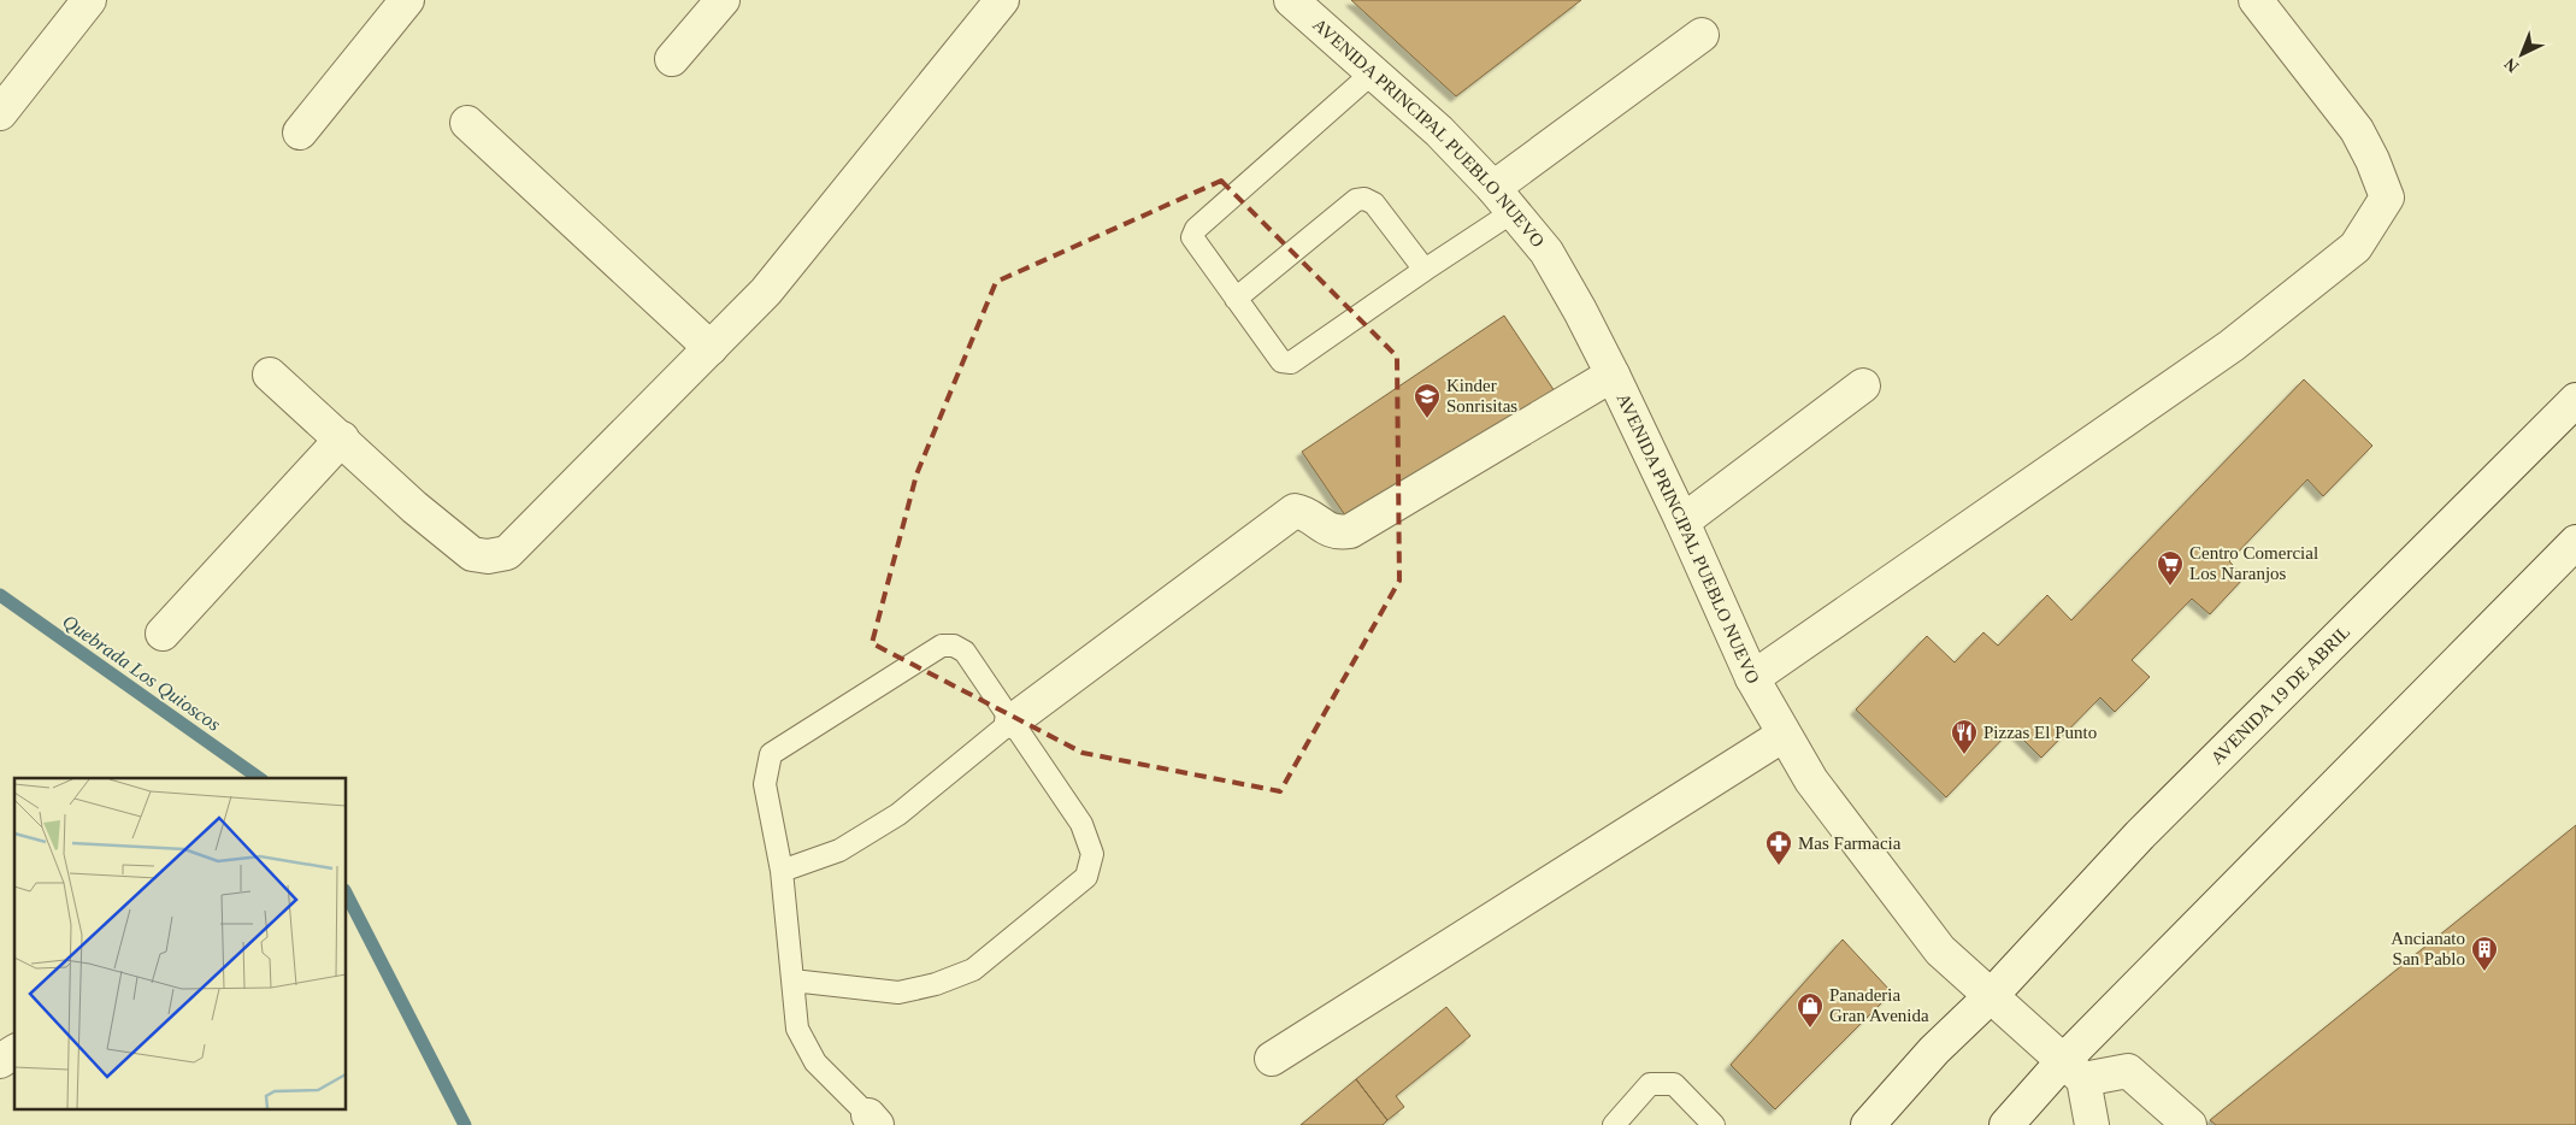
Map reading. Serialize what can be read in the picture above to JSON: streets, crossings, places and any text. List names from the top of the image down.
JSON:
{
  "streets": {
    "street": ["AVENIDA PRINCIPAL PUEBLO NUEVO", "AVENIDA 19 DE ABRIL"]
  },
  "crossings": [
    ["AVENIDA PRINCIPAL PUEBLO NUEVO", "AVENIDA 19 DE ABRIL"]
  ],
  "water": ["Quebrada Los Quioscos"],
  "places": {
    "school or university": ["Kinder Sonrisitas"],
    "supermarket": ["Centro Comercial Los Naranjos"],
    "restaurant": ["Pizzas El Punto"],
    "pharmacy": ["Mas Farmacia"],
    "building": ["Ancianato San Pablo"],
    "shop": ["Panaderia Gran Avenida"]
  },
  "north": "bottom left"
}
